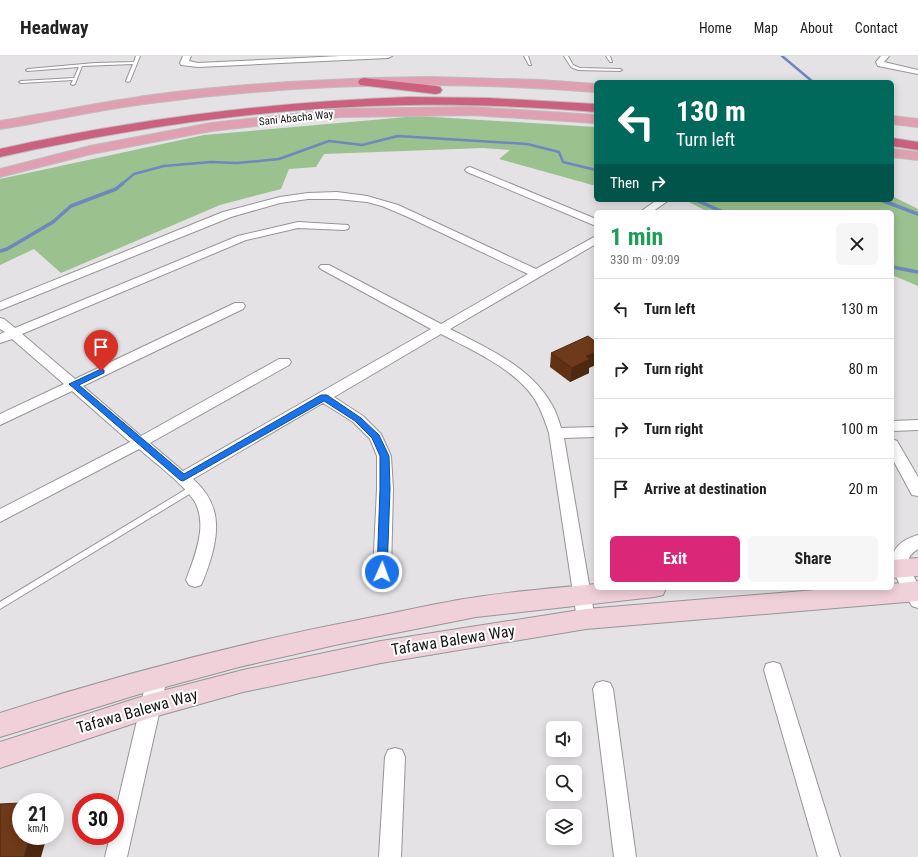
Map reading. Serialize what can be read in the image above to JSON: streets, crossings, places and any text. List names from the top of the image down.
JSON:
{
  "streets": {
    "highway": ["Sani Abacha Way"],
    "main road": ["Tafawa Balewa Way"]
  },
  "page": {
    "header": "Headway",
    "nav": [
      "Home",
      "Map",
      "About",
      "Contact"
    ],
    "turn": ["130 m", "Turn left"],
    "then": "Then",
    "heading": ["1 min", "330 m · 09:09"],
    "list": [
      {
        "name": "Turn left",
        "value": "130 m"
      },
      {
        "name": "Turn right",
        "value": "80 m"
      },
      {
        "name": "Turn right",
        "value": "100 m"
      },
      {
        "name": "Arrive at destination",
        "value": "20 m"
      }
    ],
    "buttons": ["Exit", "Share"],
    "speed": "21 km/h",
    "limit": "30"
  }
}
